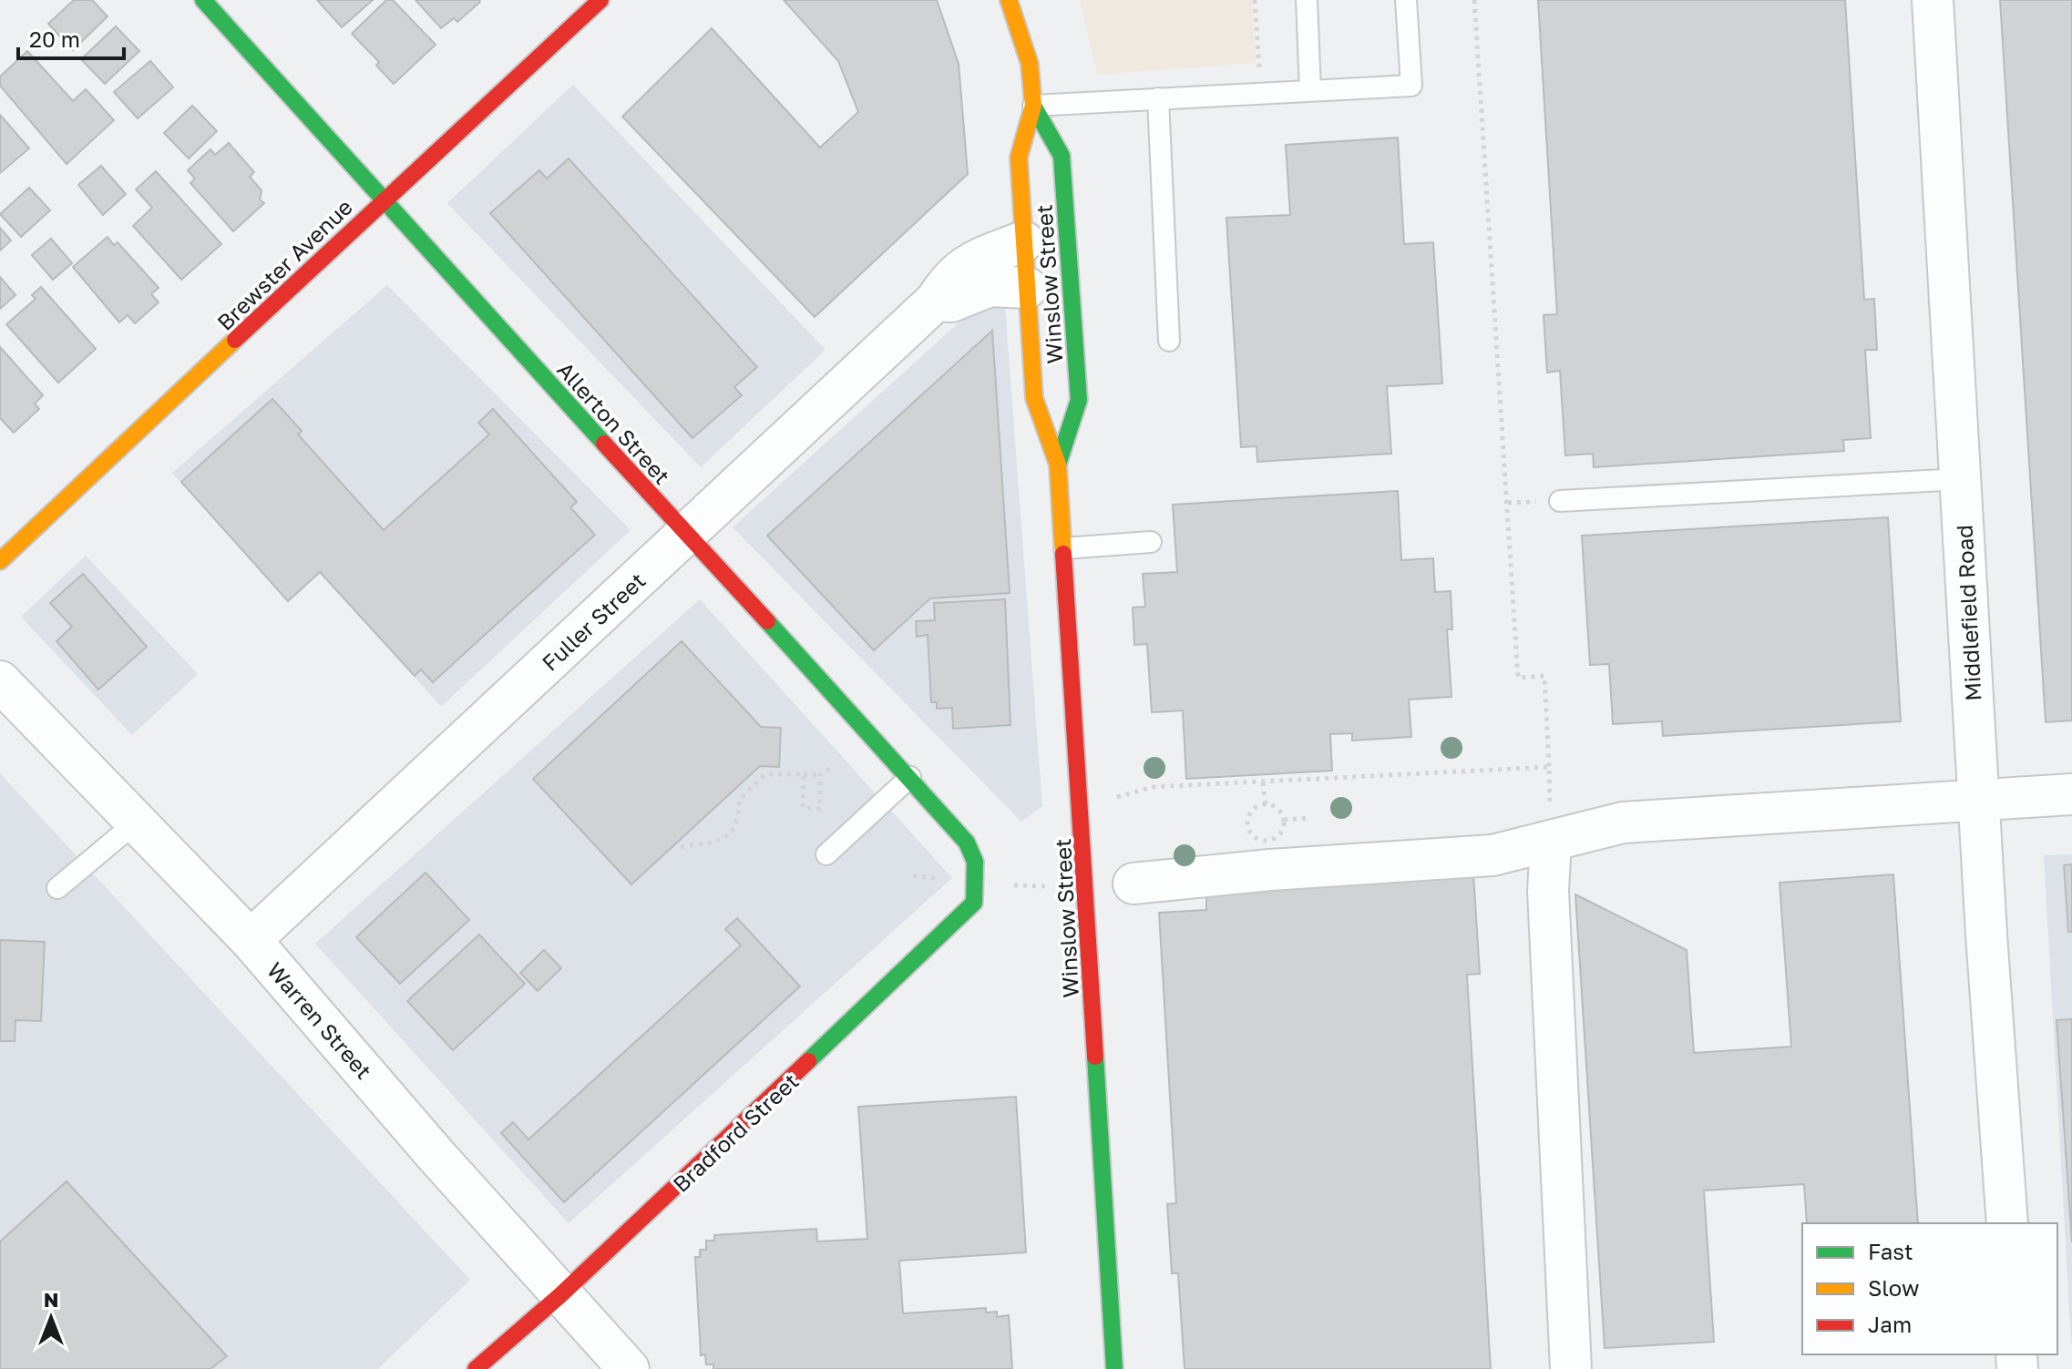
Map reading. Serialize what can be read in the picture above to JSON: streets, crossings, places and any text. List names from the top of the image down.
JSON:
{
  "streets": {
    "street": [
      "Brewster Avenue",
      "Winslow Street",
      "Allerton Street",
      "Middlefield Road",
      "Fuller Street",
      "Warren Street",
      "Bradford Street"
    ]
  },
  "crossings": [
    ["Brewster Avenue", "Allerton Street"],
    ["Winslow Street", "Fuller Street"],
    ["Allerton Street", "Fuller Street"],
    ["Allerton Street", "Bradford Street"],
    ["Fuller Street", "Warren Street"],
    ["Warren Street", "Bradford Street"]
  ],
  "legend": ["Fast", "Slow", "Jam"],
  "scale_bar": "20 m",
  "north": "top"
}
